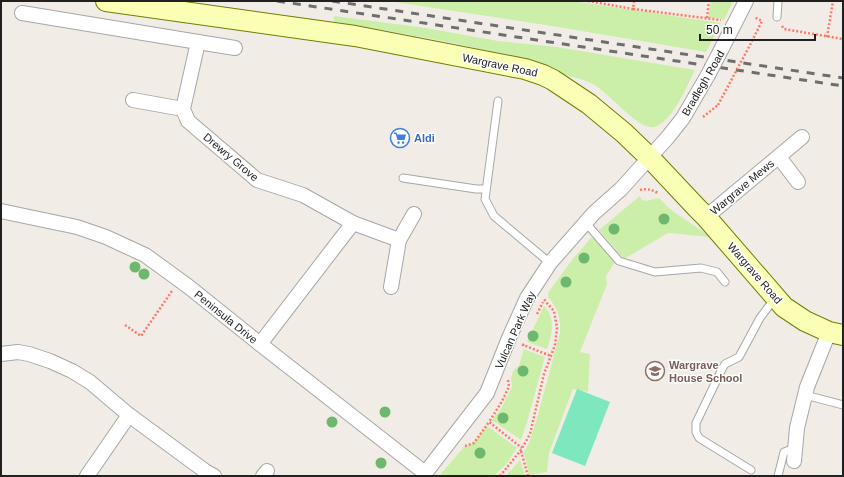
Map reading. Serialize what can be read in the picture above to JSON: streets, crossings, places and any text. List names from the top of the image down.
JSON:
{
  "streets": {
    "street": [
      "Wargrave Road",
      "Bradlegh Road",
      "Drewry Grove",
      "Wargrave Mews",
      "Peninsula Drive",
      "Vulcan Park Way"
    ]
  },
  "crossings": [
    ["Wargrave Road", "Bradlegh Road"],
    ["Wargrave Road", "Wargrave Mews"],
    ["Wargrave Road", "Vulcan Park Way"],
    ["Bradlegh Road", "Vulcan Park Way"],
    ["Peninsula Drive", "Vulcan Park Way"]
  ],
  "places": {
    "supermarket": ["Aldi"],
    "school or university": ["Wargrave House School"]
  },
  "scale_bar": "50 m"
}
